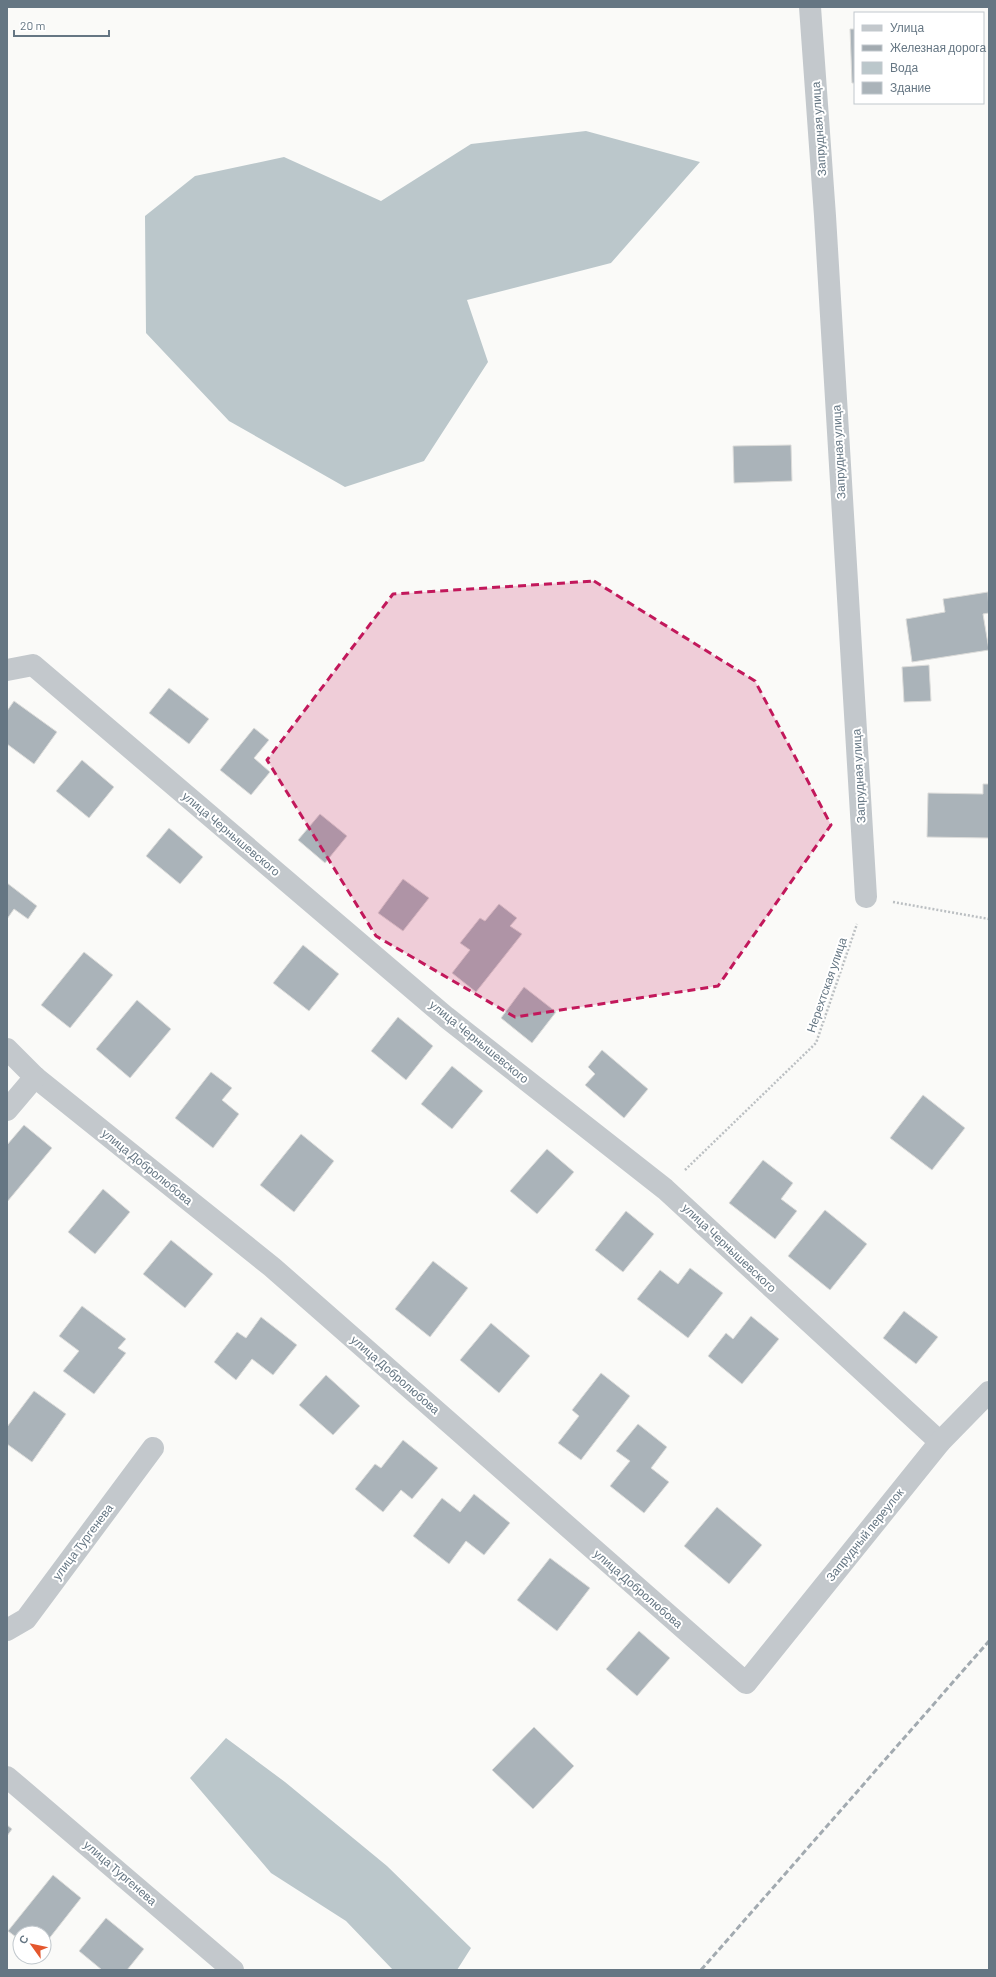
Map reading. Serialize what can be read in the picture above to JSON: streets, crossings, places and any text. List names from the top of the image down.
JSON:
{
  "streets": {
    "street": [
      "Запрудная улица",
      "улица Чернышевского",
      "улица Добролюбова",
      "Запрудный переулок",
      "улица Тургенева"
    ],
    "path": ["Нерехтская улица"]
  },
  "crossings": [
    ["Запрудная улица", "Нерехтская улица"],
    ["улица Чернышевского", "Нерехтская улица"],
    ["улица Чернышевского", "Запрудный переулок"],
    ["улица Добролюбова", "Запрудный переулок"]
  ],
  "legend": [
    "Улица",
    "Железная дорога",
    "Вода",
    "Здание"
  ],
  "scale_bar": "20 m",
  "north": "top left"
}
